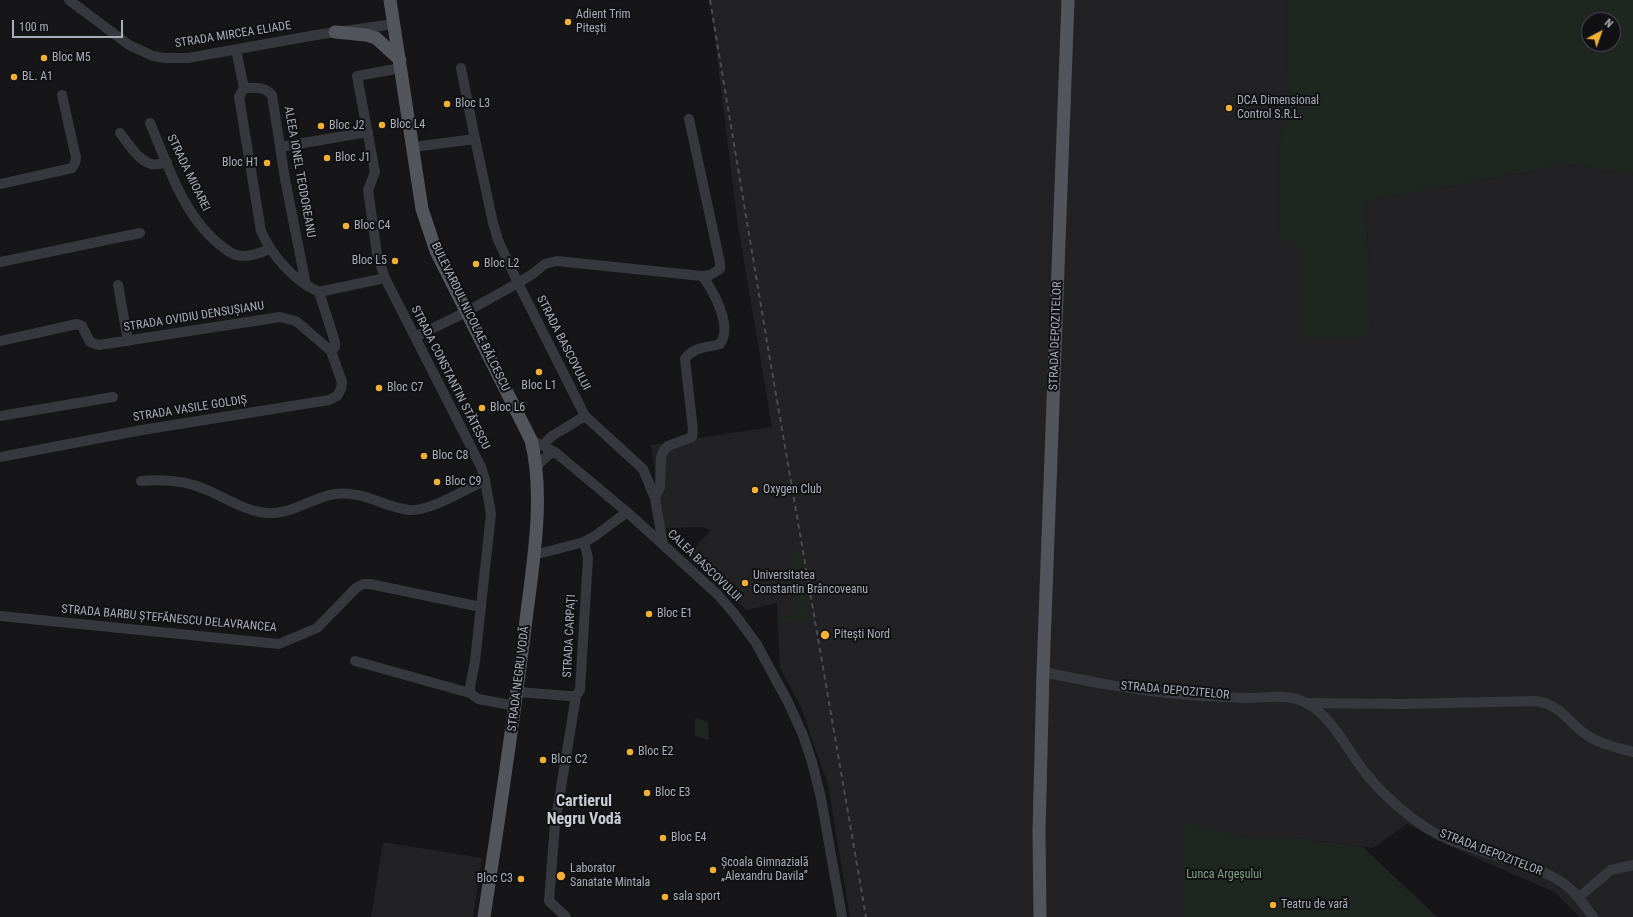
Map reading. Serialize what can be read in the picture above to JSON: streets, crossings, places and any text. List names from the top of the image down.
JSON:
{
  "streets": {
    "main road": ["BULEVARDUL NICOLAE BĂLCESCU", "STRADA DEPOZITELOR", "STRADA NEGRU VODĂ"],
    "street": [
      "STRADA MIRCEA ELIADE",
      "ALEEA IONEL TEODOREANU",
      "STRADA MIOAREI",
      "STRADA OVIDIU DENSUȘIANU",
      "STRADA BASCOVULUI",
      "STRADA CONSTANTIN STĂTESCU",
      "STRADA VASILE GOLDIȘ",
      "CALEA BASCOVULUI",
      "STRADA BARBU ȘTEFĂNESCU DELAVRANCEA",
      "STRADA CARPAȚI"
    ]
  },
  "crossings": [
    ["STRADA MIRCEA ELIADE", "BULEVARDUL NICOLAE BĂLCESCU"],
    ["STRADA OVIDIU DENSUȘIANU", "STRADA VASILE GOLDIȘ"],
    ["BULEVARDUL NICOLAE BĂLCESCU", "STRADA CONSTANTIN STĂTESCU"],
    ["BULEVARDUL NICOLAE BĂLCESCU", "CALEA BASCOVULUI"],
    ["BULEVARDUL NICOLAE BĂLCESCU", "STRADA NEGRU VODĂ"],
    ["STRADA BASCOVULUI", "CALEA BASCOVULUI"],
    ["STRADA CONSTANTIN STĂTESCU", "STRADA BARBU ȘTEFĂNESCU DELAVRANCEA"],
    ["CALEA BASCOVULUI", "STRADA NEGRU VODĂ"],
    ["STRADA CARPAȚI", "STRADA NEGRU VODĂ"]
  ],
  "districts": ["Cartierul Negru Vodă"],
  "parks": ["Lunca Argeșului"],
  "places": [
    "Adient Trim Pitești",
    "Bloc M5",
    "BL. A1",
    "Bloc L3",
    "DCA Dimensional Control S.R.L.",
    "Bloc L4",
    "Bloc J2",
    "Bloc J1",
    "Bloc H1",
    "Bloc C4",
    "Bloc L5",
    "Bloc L2",
    "Bloc L1",
    "Bloc C7",
    "Bloc L6",
    "Bloc C8",
    "Bloc C9",
    "Oxygen Club",
    "Universitatea Constantin Brâncoveanu",
    "Bloc E1",
    "Pitești Nord",
    "Bloc E2",
    "Bloc C2",
    "Bloc E3",
    "Bloc E4",
    "Școala Gimnazială „Alexandru Davila”",
    "Laborator Sanatate Mintala",
    "Bloc C3",
    "sala sport",
    "Teatru de vară"
  ],
  "scale_bar": "100 m",
  "north": "top right"
}
